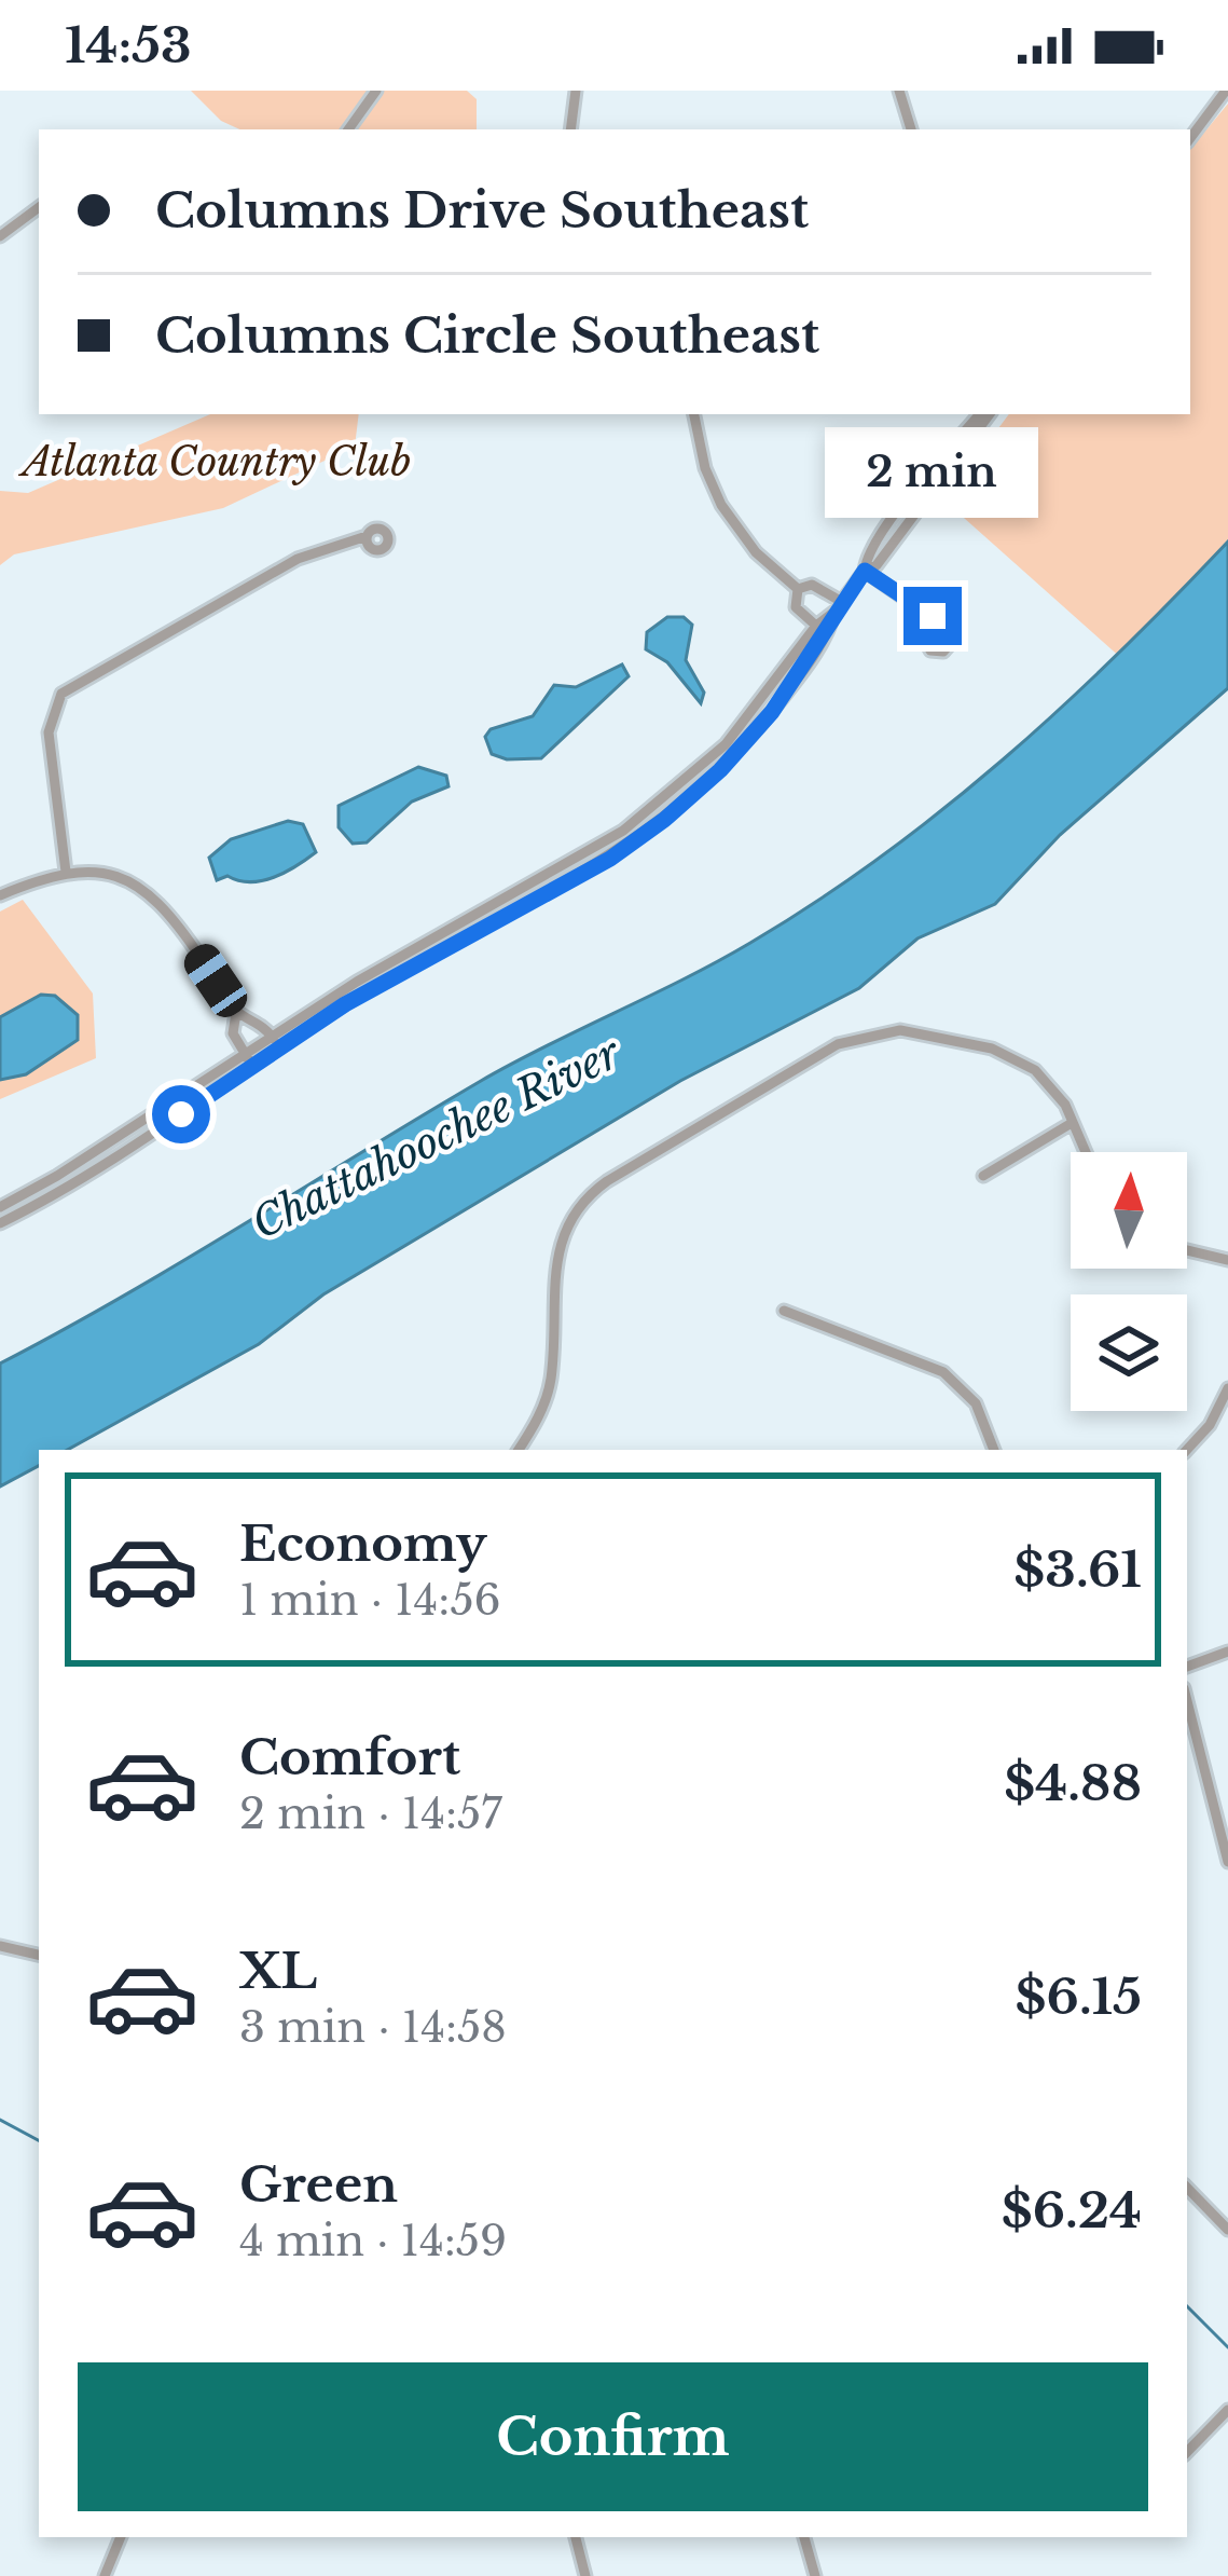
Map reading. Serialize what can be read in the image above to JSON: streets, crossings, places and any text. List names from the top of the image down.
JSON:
{
  "water": ["Chattahoochee River"],
  "parks": ["Atlanta Country Club"],
  "north": "top",
  "page": {
    "status": "14:53",
    "banner": ["Columns Drive Southeast", "Columns Circle Southeast"],
    "bubble": "2 min",
    "list": [
      {
        "name": "Economy",
        "note": "1 min · 14:56",
        "value": "$3.61"
      },
      {
        "name": "Comfort",
        "note": "2 min · 14:57",
        "value": "$4.88"
      },
      {
        "name": "XL",
        "note": "3 min · 14:58",
        "value": "$6.15"
      },
      {
        "name": "Green",
        "note": "4 min · 14:59",
        "value": "$6.24"
      }
    ],
    "buttons": "Confirm"
  }
}
